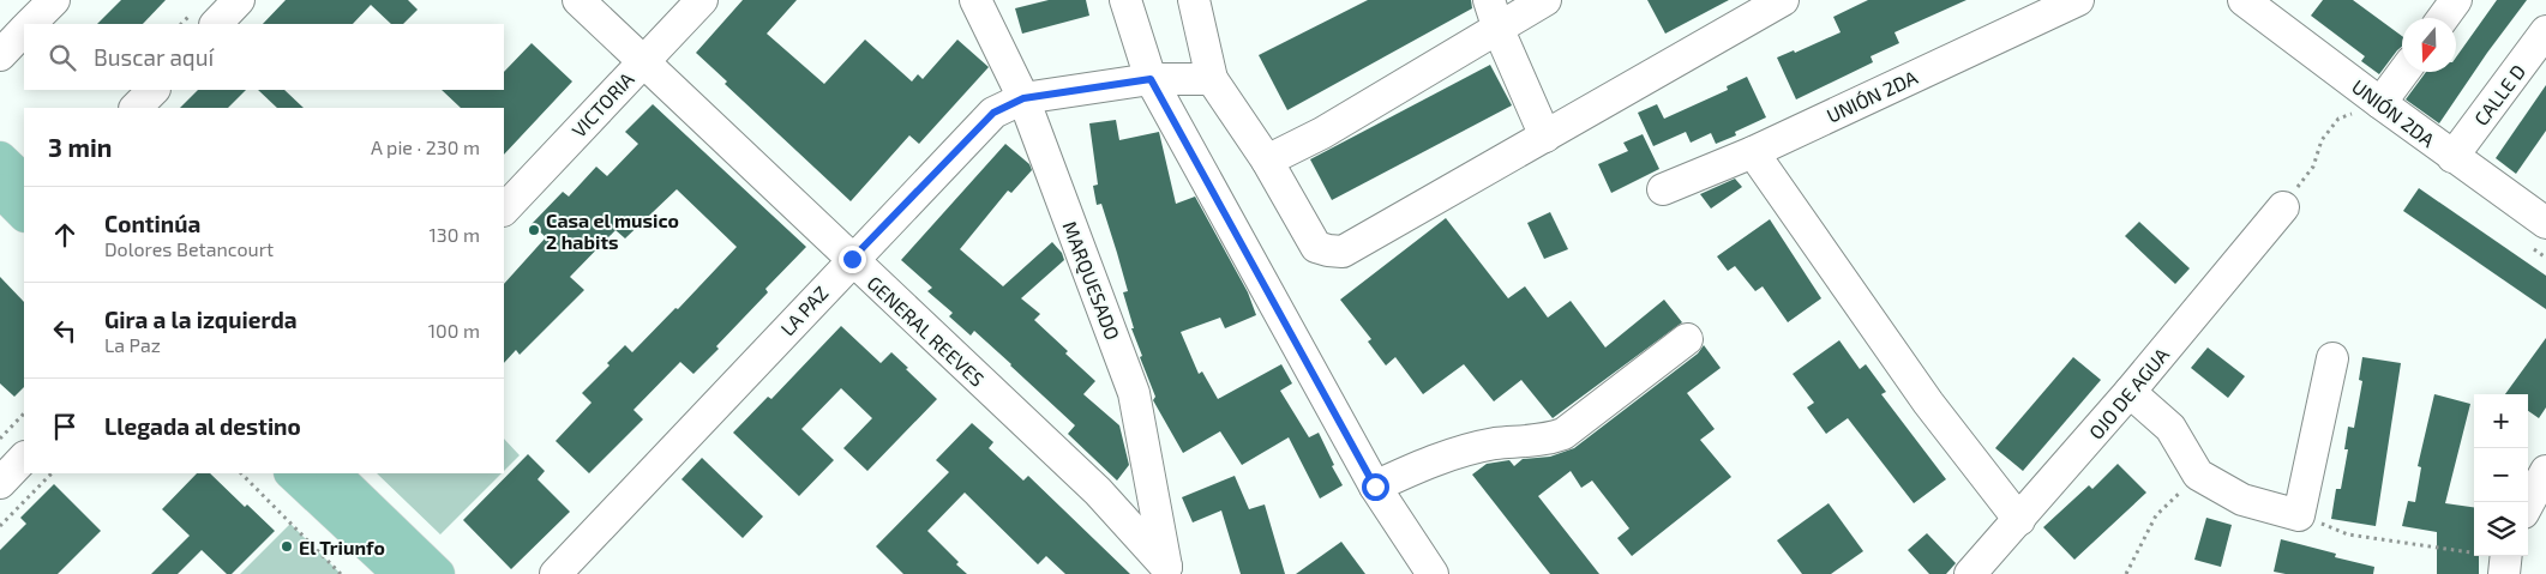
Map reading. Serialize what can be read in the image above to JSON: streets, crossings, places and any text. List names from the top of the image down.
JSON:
{
  "streets": {
    "street": [
      "CALLE D",
      "UNIÓN 2DA",
      "VICTORIA",
      "MARQUESADO",
      "LA PAZ",
      "GENERAL REEVES",
      "OJO DE AGUA"
    ]
  },
  "crossings": [
    ["CALLE D", "UNIÓN 2DA"],
    ["VICTORIA", "GENERAL REEVES"],
    ["MARQUESADO", "LA PAZ"],
    ["MARQUESADO", "GENERAL REEVES"],
    ["LA PAZ", "GENERAL REEVES"]
  ],
  "places": ["Casa el musico 2 habits", "El Triunfo"],
  "north": "bottom",
  "page": {
    "search": "Buscar aquí",
    "heading": ["3 min", "A pie · 230 m"],
    "list": [
      ["Continúa", "Dolores Betancourt", "130 m"],
      ["Gira a la izquierda", "La Paz", "100 m"],
      "Llegada al destino"
    ],
    "map_buttons": ["+", "−"]
  }
}
